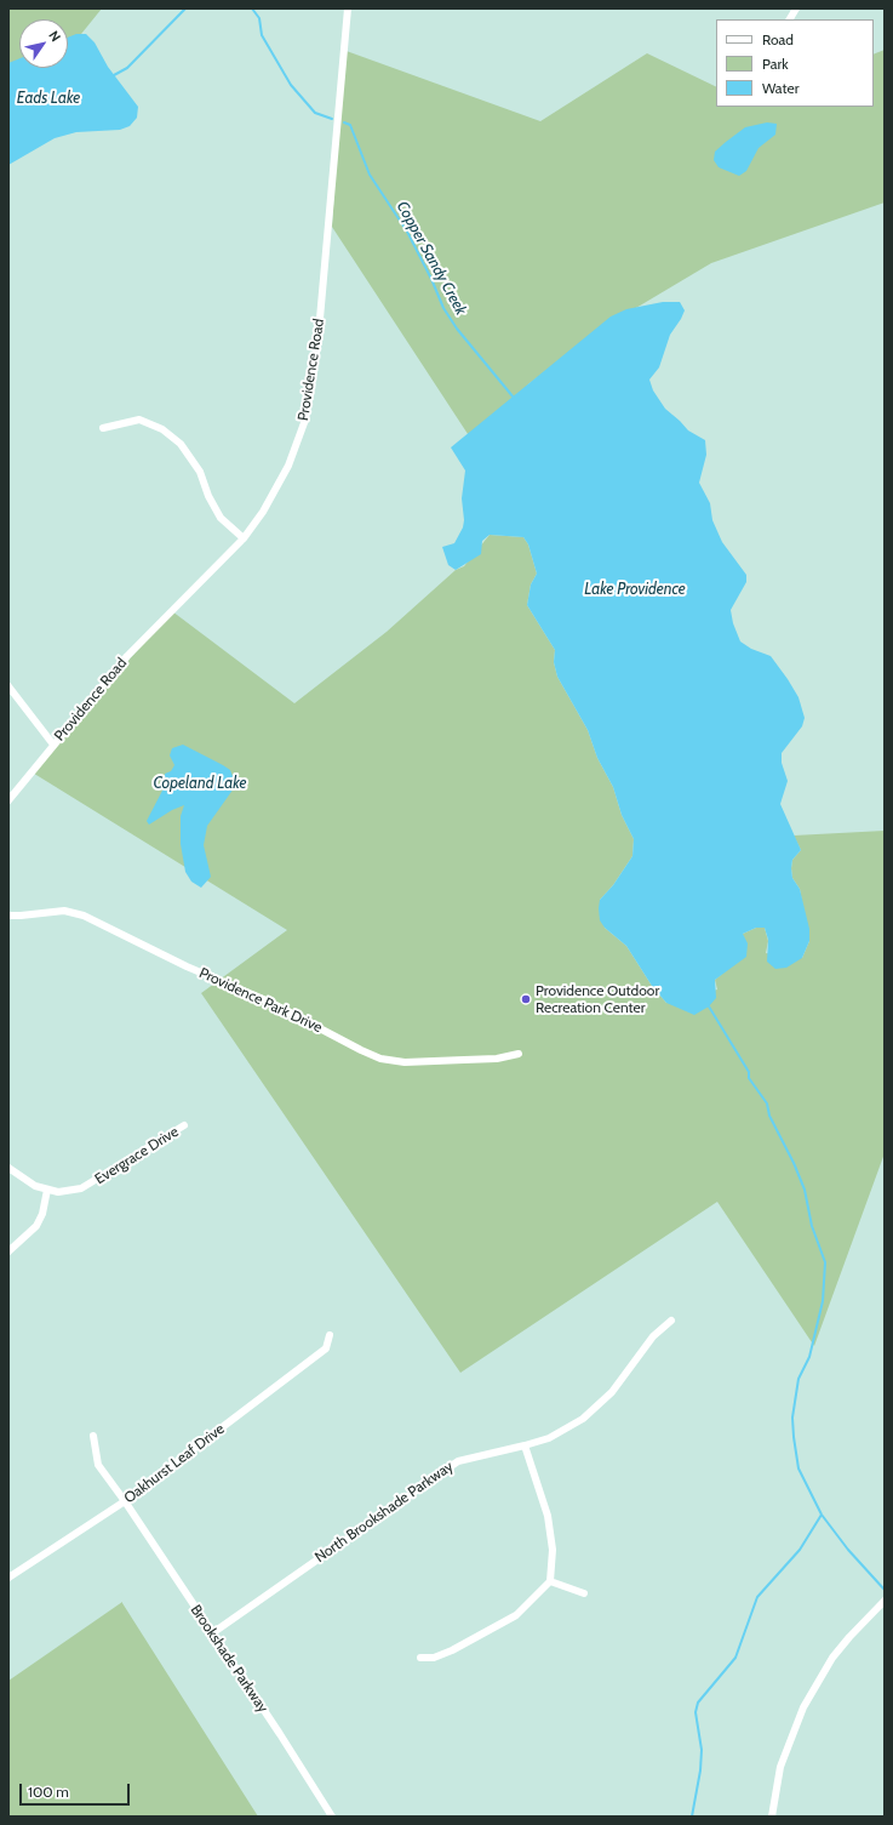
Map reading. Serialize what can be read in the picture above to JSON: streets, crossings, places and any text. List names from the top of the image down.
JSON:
{
  "streets": {
    "street": [
      "Providence Road",
      "Providence Park Drive",
      "Evergrace Drive",
      "Oakhurst Leaf Drive",
      "North Brookshade Parkway",
      "Brookshade Parkway"
    ]
  },
  "crossings": [
    ["Oakhurst Leaf Drive", "Brookshade Parkway"],
    ["North Brookshade Parkway", "Brookshade Parkway"]
  ],
  "water": [
    "Eads Lake",
    "Copper Sandy Creek",
    "Lake Providence",
    "Copeland Lake"
  ],
  "places": ["Providence Outdoor Recreation Center"],
  "legend": ["Road", "Park", "Water"],
  "scale_bar": "100 m",
  "north": "top right"
}
